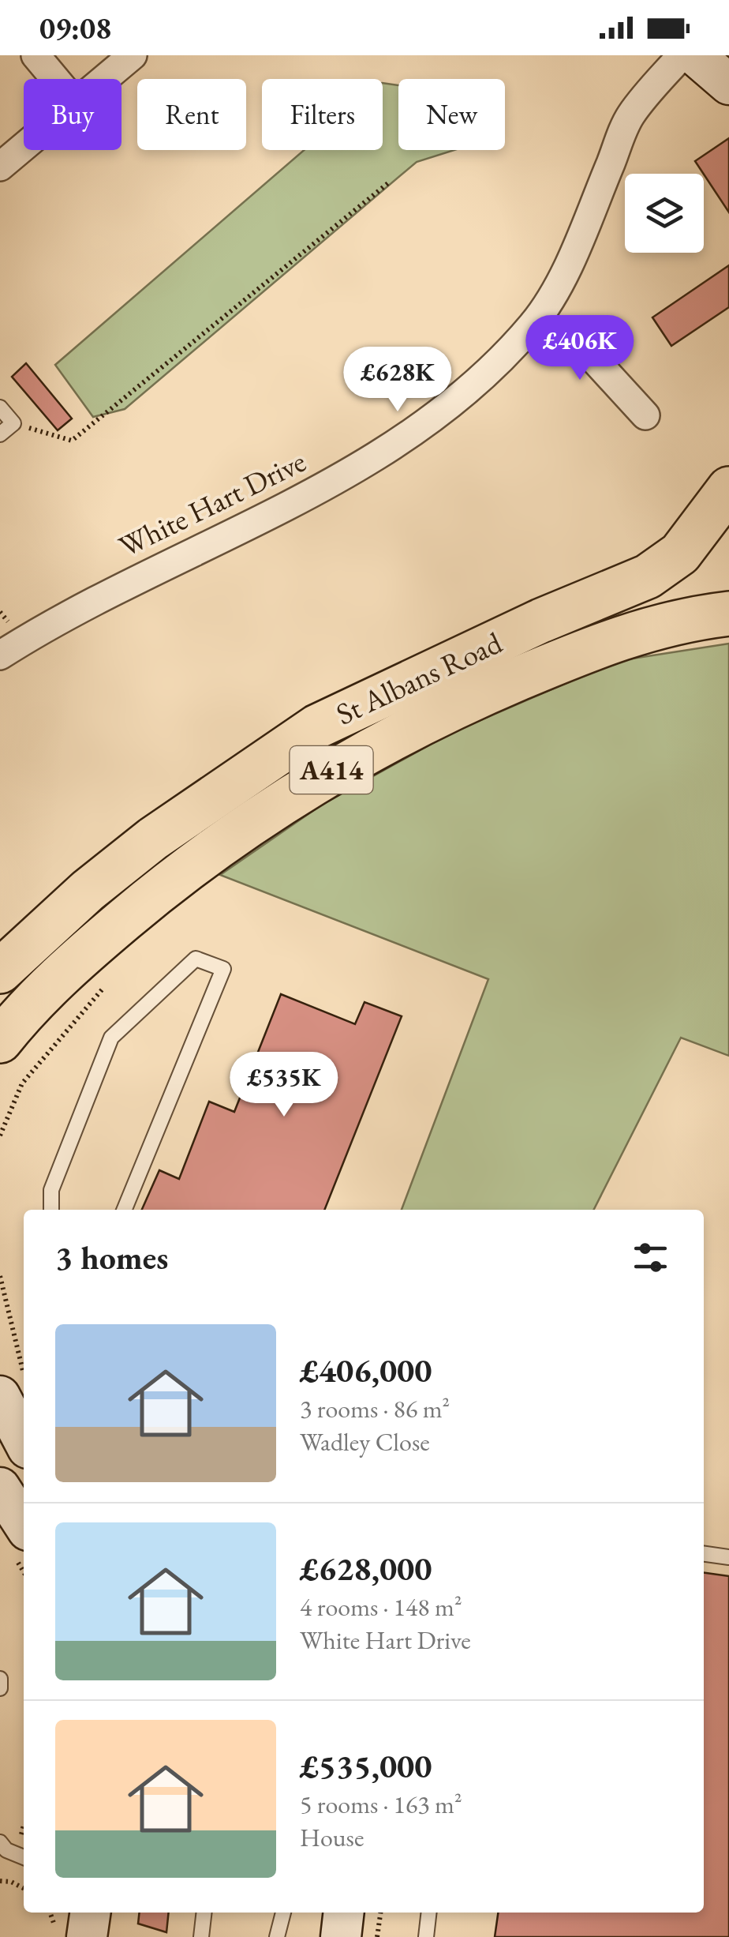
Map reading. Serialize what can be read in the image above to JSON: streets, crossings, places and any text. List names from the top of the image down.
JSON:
{
  "streets": {
    "main road": ["St Albans Road", "A414"],
    "street": ["White Hart Drive"]
  },
  "crossings": [
    ["St Albans Road", "A414"]
  ],
  "page": {
    "status": "09:08",
    "chip": [
      "Buy",
      "Rent",
      "Filters",
      "New"
    ],
    "price": ["£406K", "£628K", "£535K"],
    "heading": "3 homes",
    "list": [
      {
        "name": "£406,000",
        "note": "3 rooms · 86 m² · Wadley Close"
      },
      {
        "name": "£628,000",
        "note": "4 rooms · 148 m² · White Hart Drive"
      },
      {
        "name": "£535,000",
        "note": "5 rooms · 163 m² · House"
      }
    ]
  }
}
